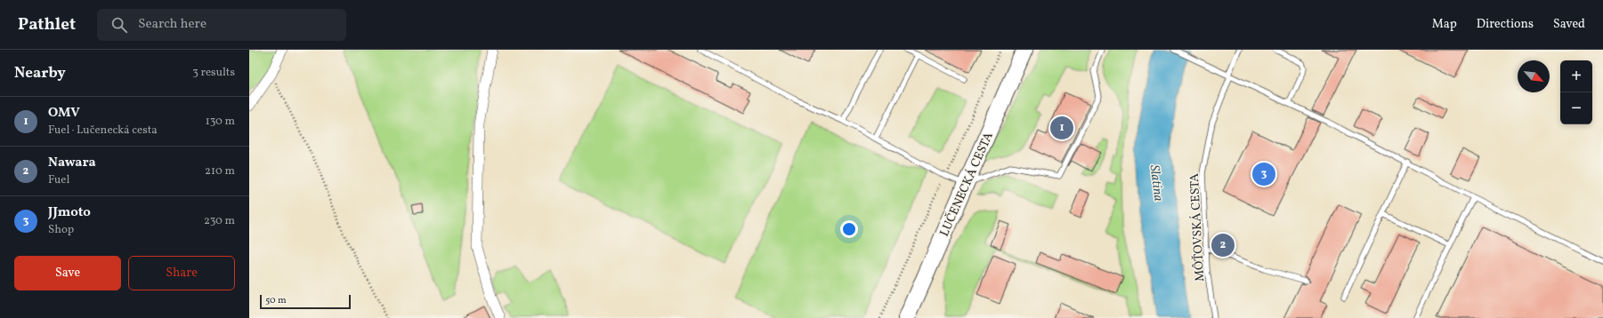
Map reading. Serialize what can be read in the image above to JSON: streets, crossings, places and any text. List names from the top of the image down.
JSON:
{
  "streets": {
    "main road": ["LUČENECKÁ CESTA"],
    "lane": ["MÔŤOVSKÁ CESTA"]
  },
  "water": ["Slatina"],
  "scale_bar": "50 m",
  "north": "bottom right",
  "page": {
    "header": "Pathlet",
    "search": "Search here",
    "nav": ["Map", "Directions", "Saved"],
    "heading": ["Nearby", "3 results"],
    "map_buttons": ["+", "−"],
    "list": [
      {
        "mark": "1",
        "name": "OMV",
        "note": "Fuel · Lučenecká cesta",
        "value": "130 m"
      },
      {
        "mark": "2",
        "name": "Nawara",
        "note": "Fuel",
        "value": "210 m"
      },
      {
        "mark": "3",
        "name": "JJmoto",
        "note": "Shop",
        "value": "230 m"
      }
    ],
    "pins": ["1", "3", "2"],
    "buttons": ["Save", "Share"],
    "scale": "50 m"
  }
}
